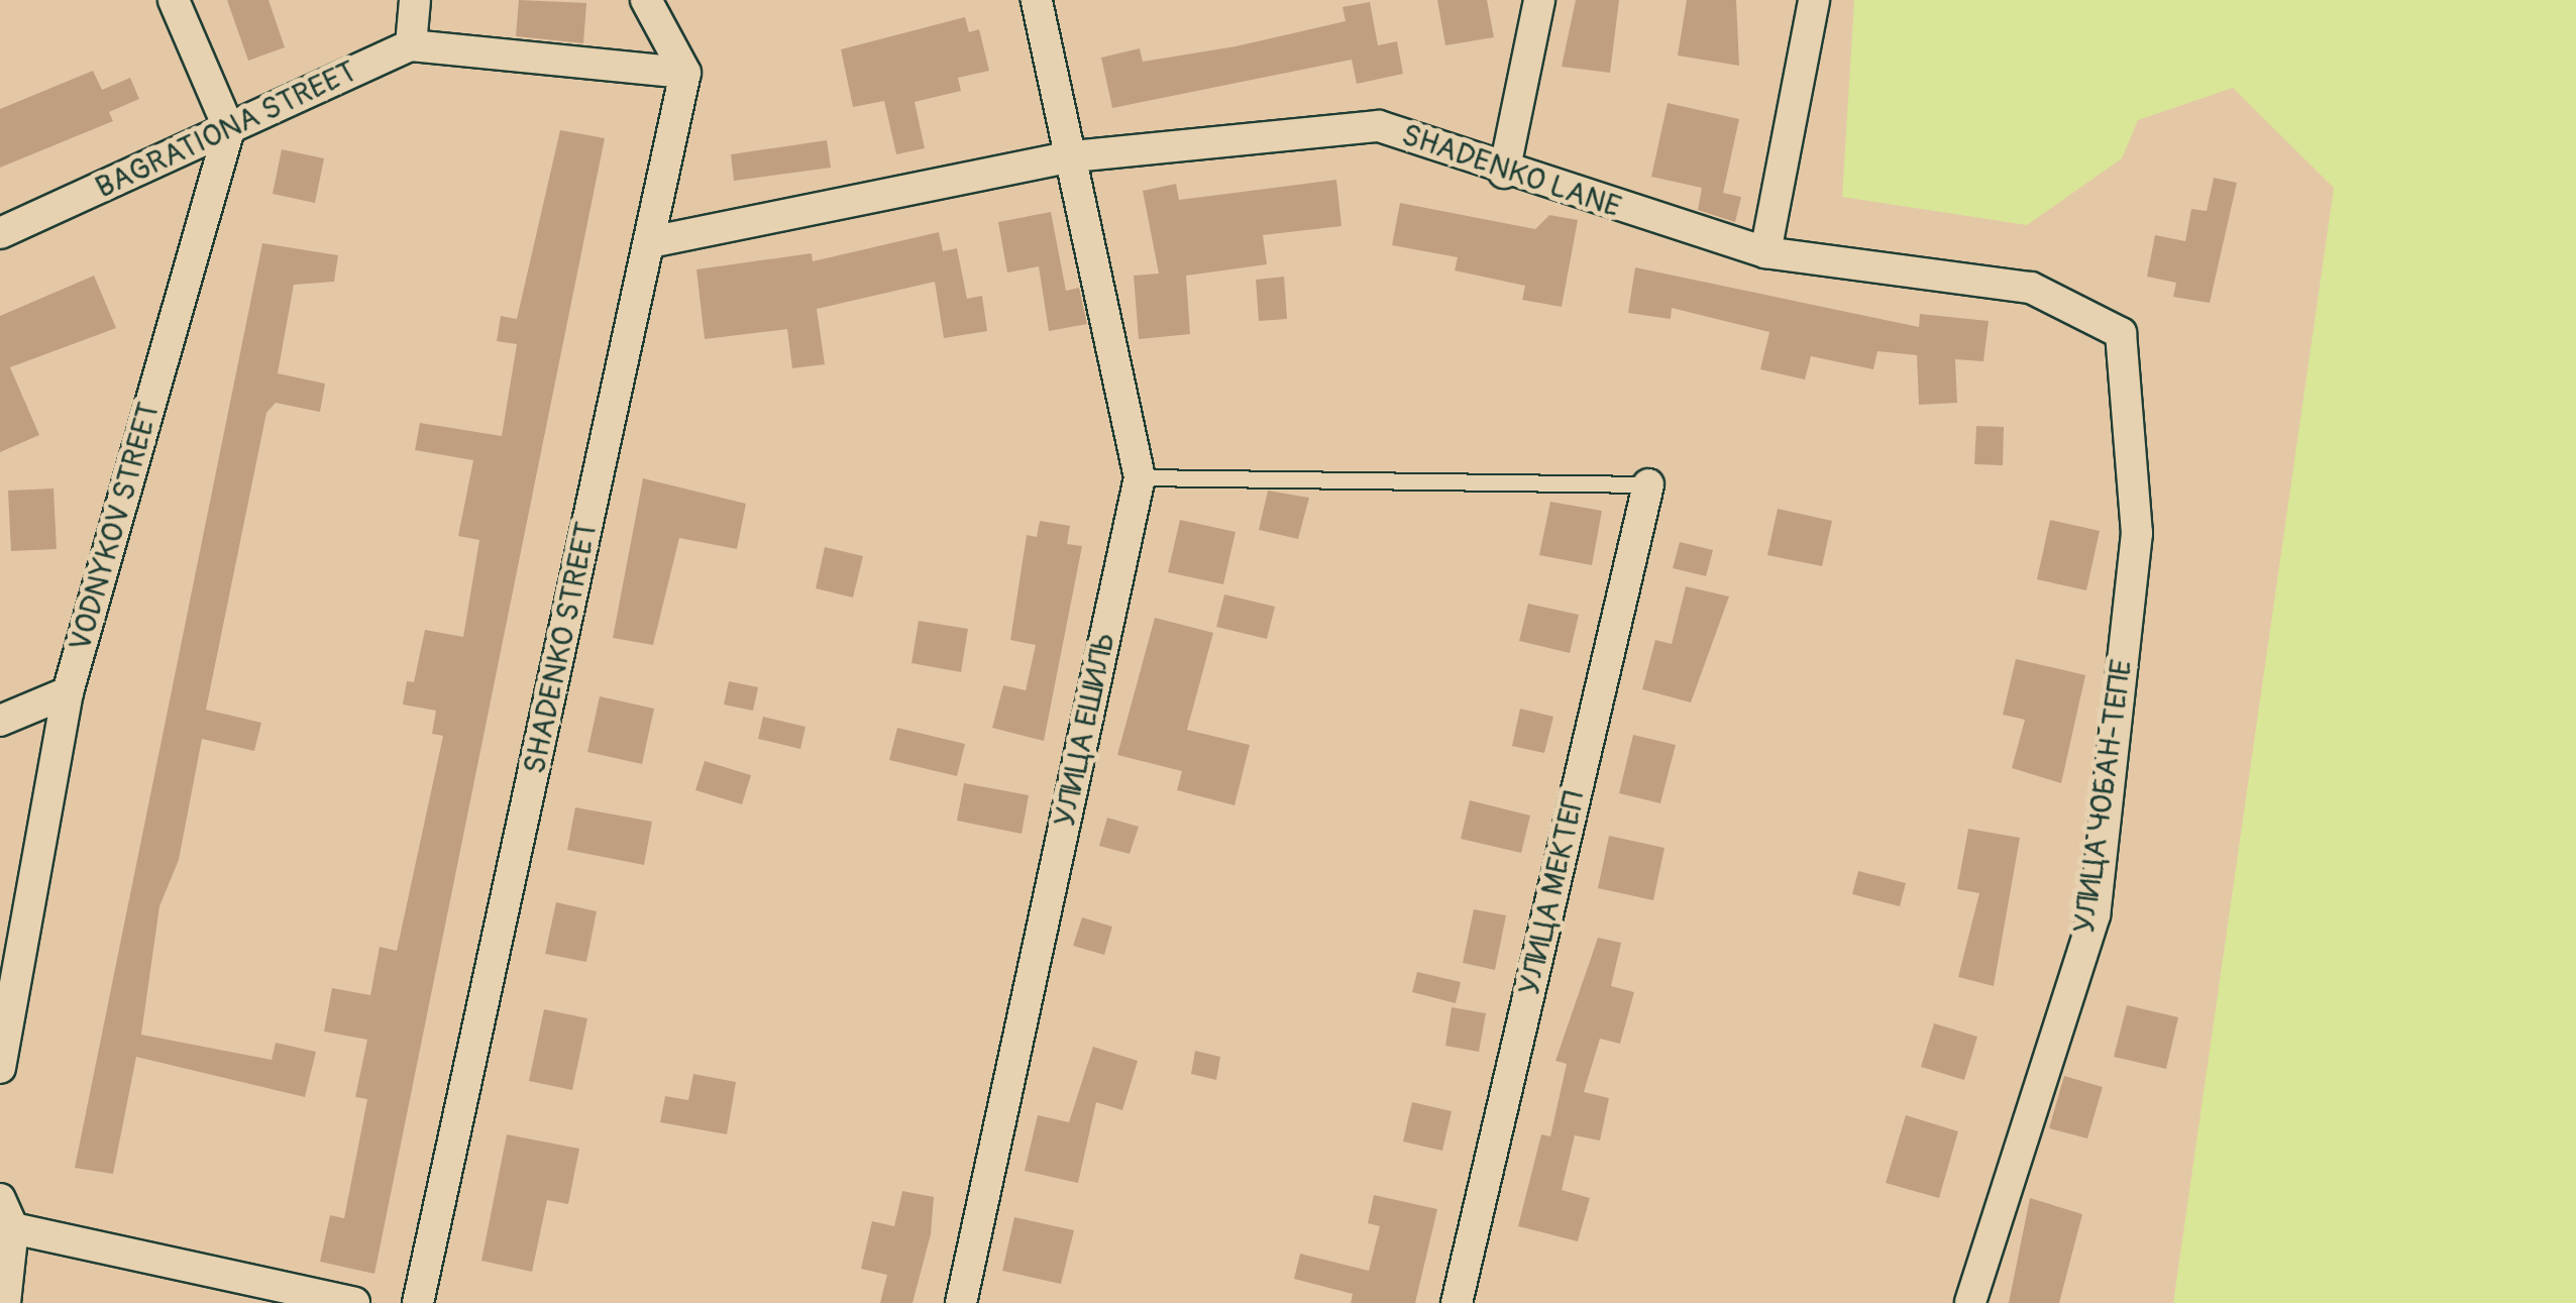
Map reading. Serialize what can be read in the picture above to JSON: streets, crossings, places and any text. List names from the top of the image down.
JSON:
{
  "streets": {
    "street": [
      "BAGRATIONA STREET",
      "SHADENKO LANE",
      "VODNYKOV STREET",
      "SHADENKO STREET",
      "УЛИЦА ЕШИЛЬ",
      "УЛИЦА ЧОБАН-ТЕПЕ",
      "УЛИЦА МЕКТЕП"
    ]
  },
  "crossings": [
    ["BAGRATIONA STREET", "VODNYKOV STREET"],
    ["SHADENKO LANE", "SHADENKO STREET"],
    ["SHADENKO LANE", "УЛИЦА ЕШИЛЬ"],
    ["SHADENKO LANE", "УЛИЦА ЧОБАН-ТЕПЕ"]
  ]
}
